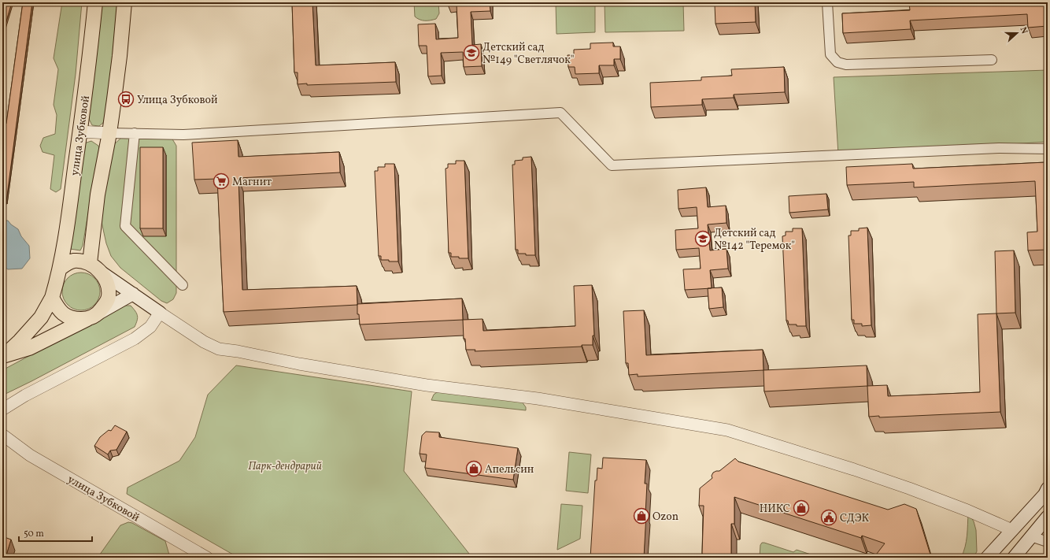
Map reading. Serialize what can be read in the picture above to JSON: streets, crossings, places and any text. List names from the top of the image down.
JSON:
{
  "streets": {
    "main road": ["улица Зубковой"]
  },
  "parks": ["Парк-дендрарий"],
  "places": {
    "school or university": ["Детский сад №149 \"Светлячок\"", "Детский сад №142 \"Теремок\""],
    "bus stop": ["Улица Зубковой"],
    "supermarket": ["Магнит"],
    "shop": ["Апельсин", "НИКС", "Ozon"],
    "public building": ["СДЭК"]
  },
  "scale_bar": "50 m",
  "north": "right"
}
